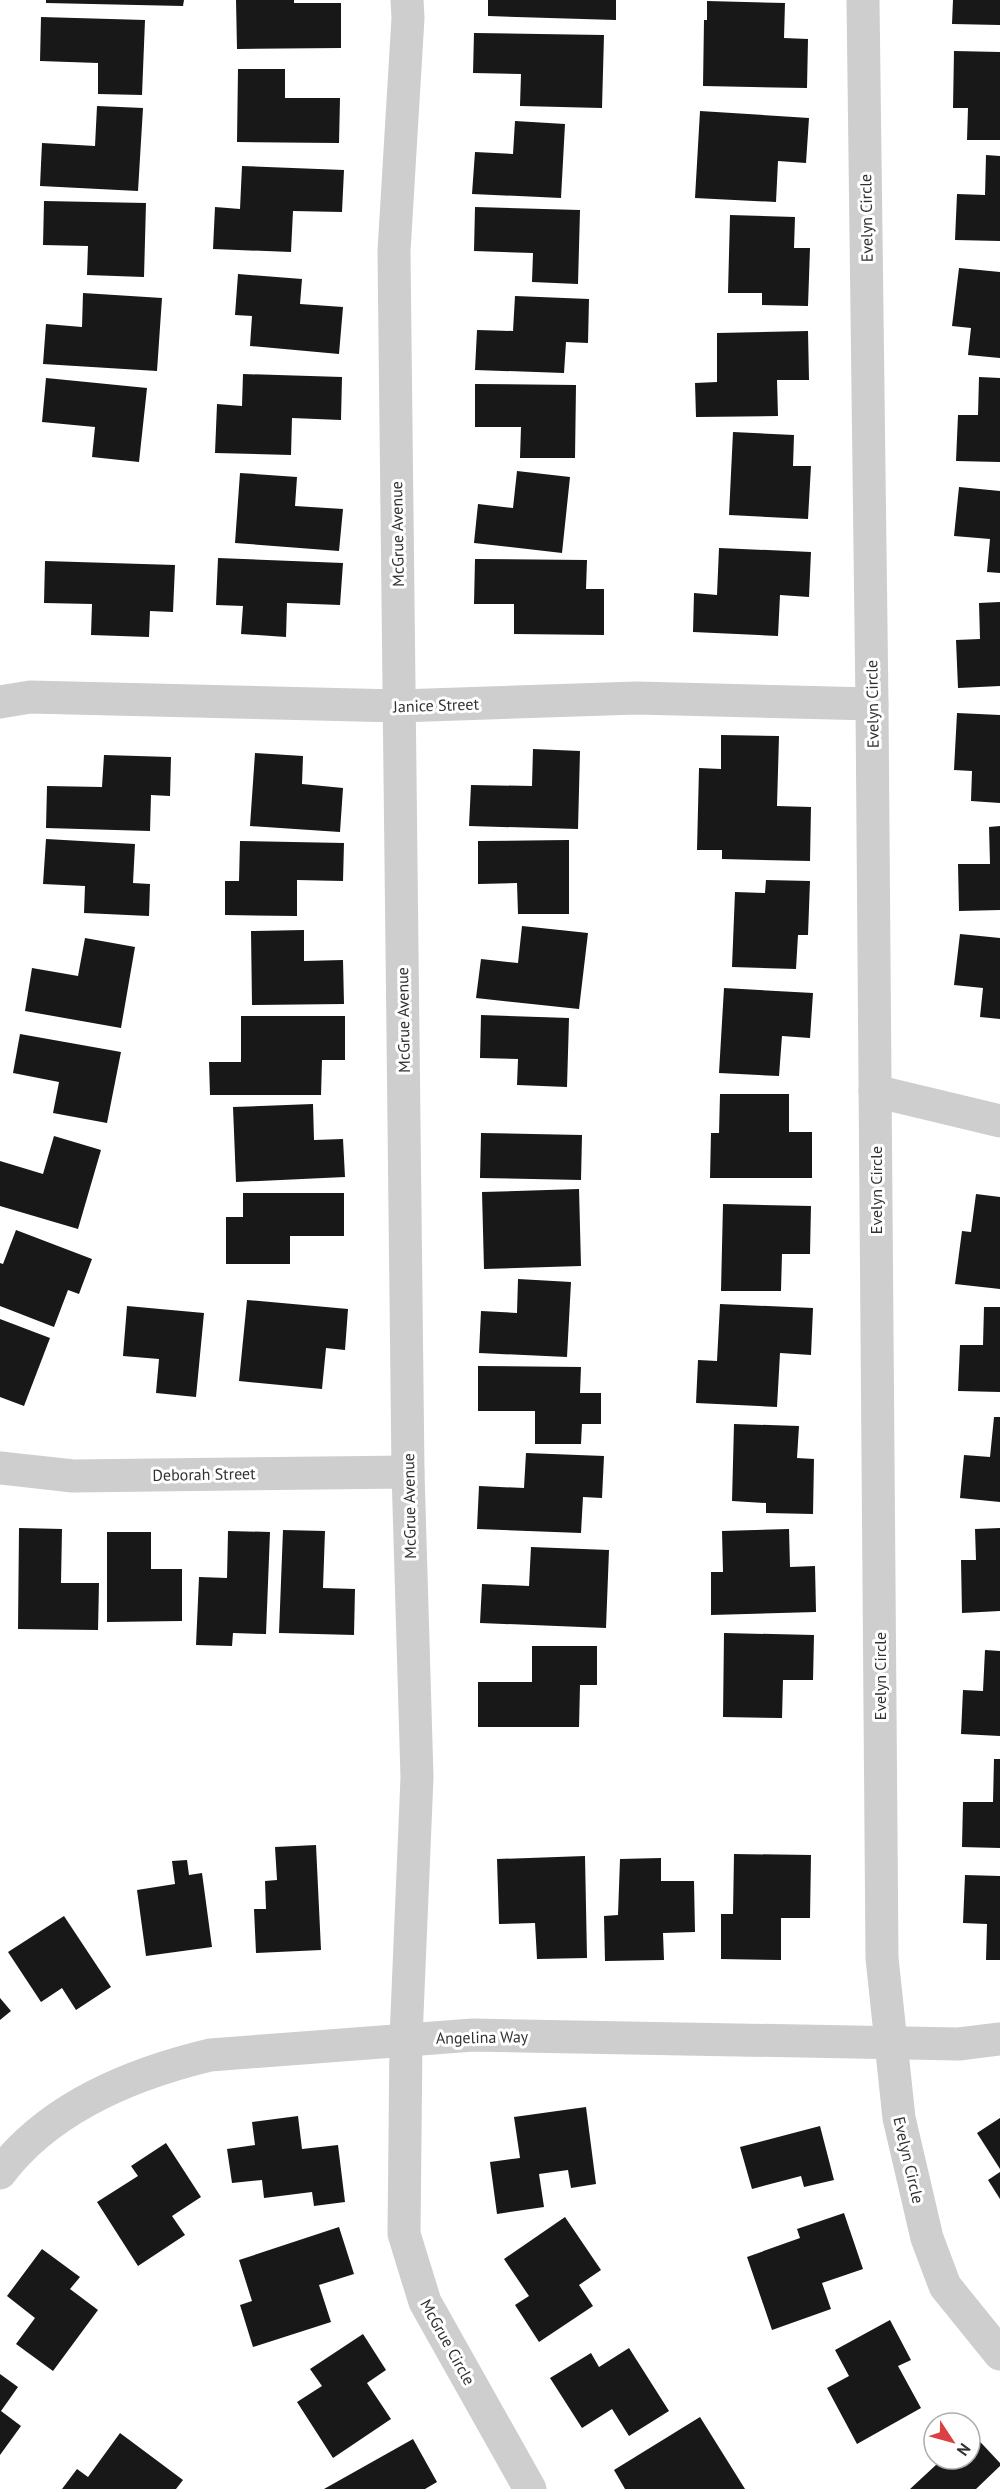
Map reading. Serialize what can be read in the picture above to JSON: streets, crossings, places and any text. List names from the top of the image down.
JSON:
{
  "streets": {
    "street": [
      "Evelyn Circle",
      "McGrue Avenue",
      "Janice Street",
      "Deborah Street",
      "Angelina Way",
      "McGrue Circle"
    ]
  },
  "crossings": [
    ["Evelyn Circle", "Janice Street"],
    ["Evelyn Circle", "Angelina Way"],
    ["McGrue Avenue", "Janice Street"],
    ["McGrue Avenue", "Deborah Street"],
    ["McGrue Avenue", "Angelina Way"],
    ["McGrue Avenue", "McGrue Circle"],
    ["Angelina Way", "McGrue Circle"]
  ],
  "north": "bottom right"
}
